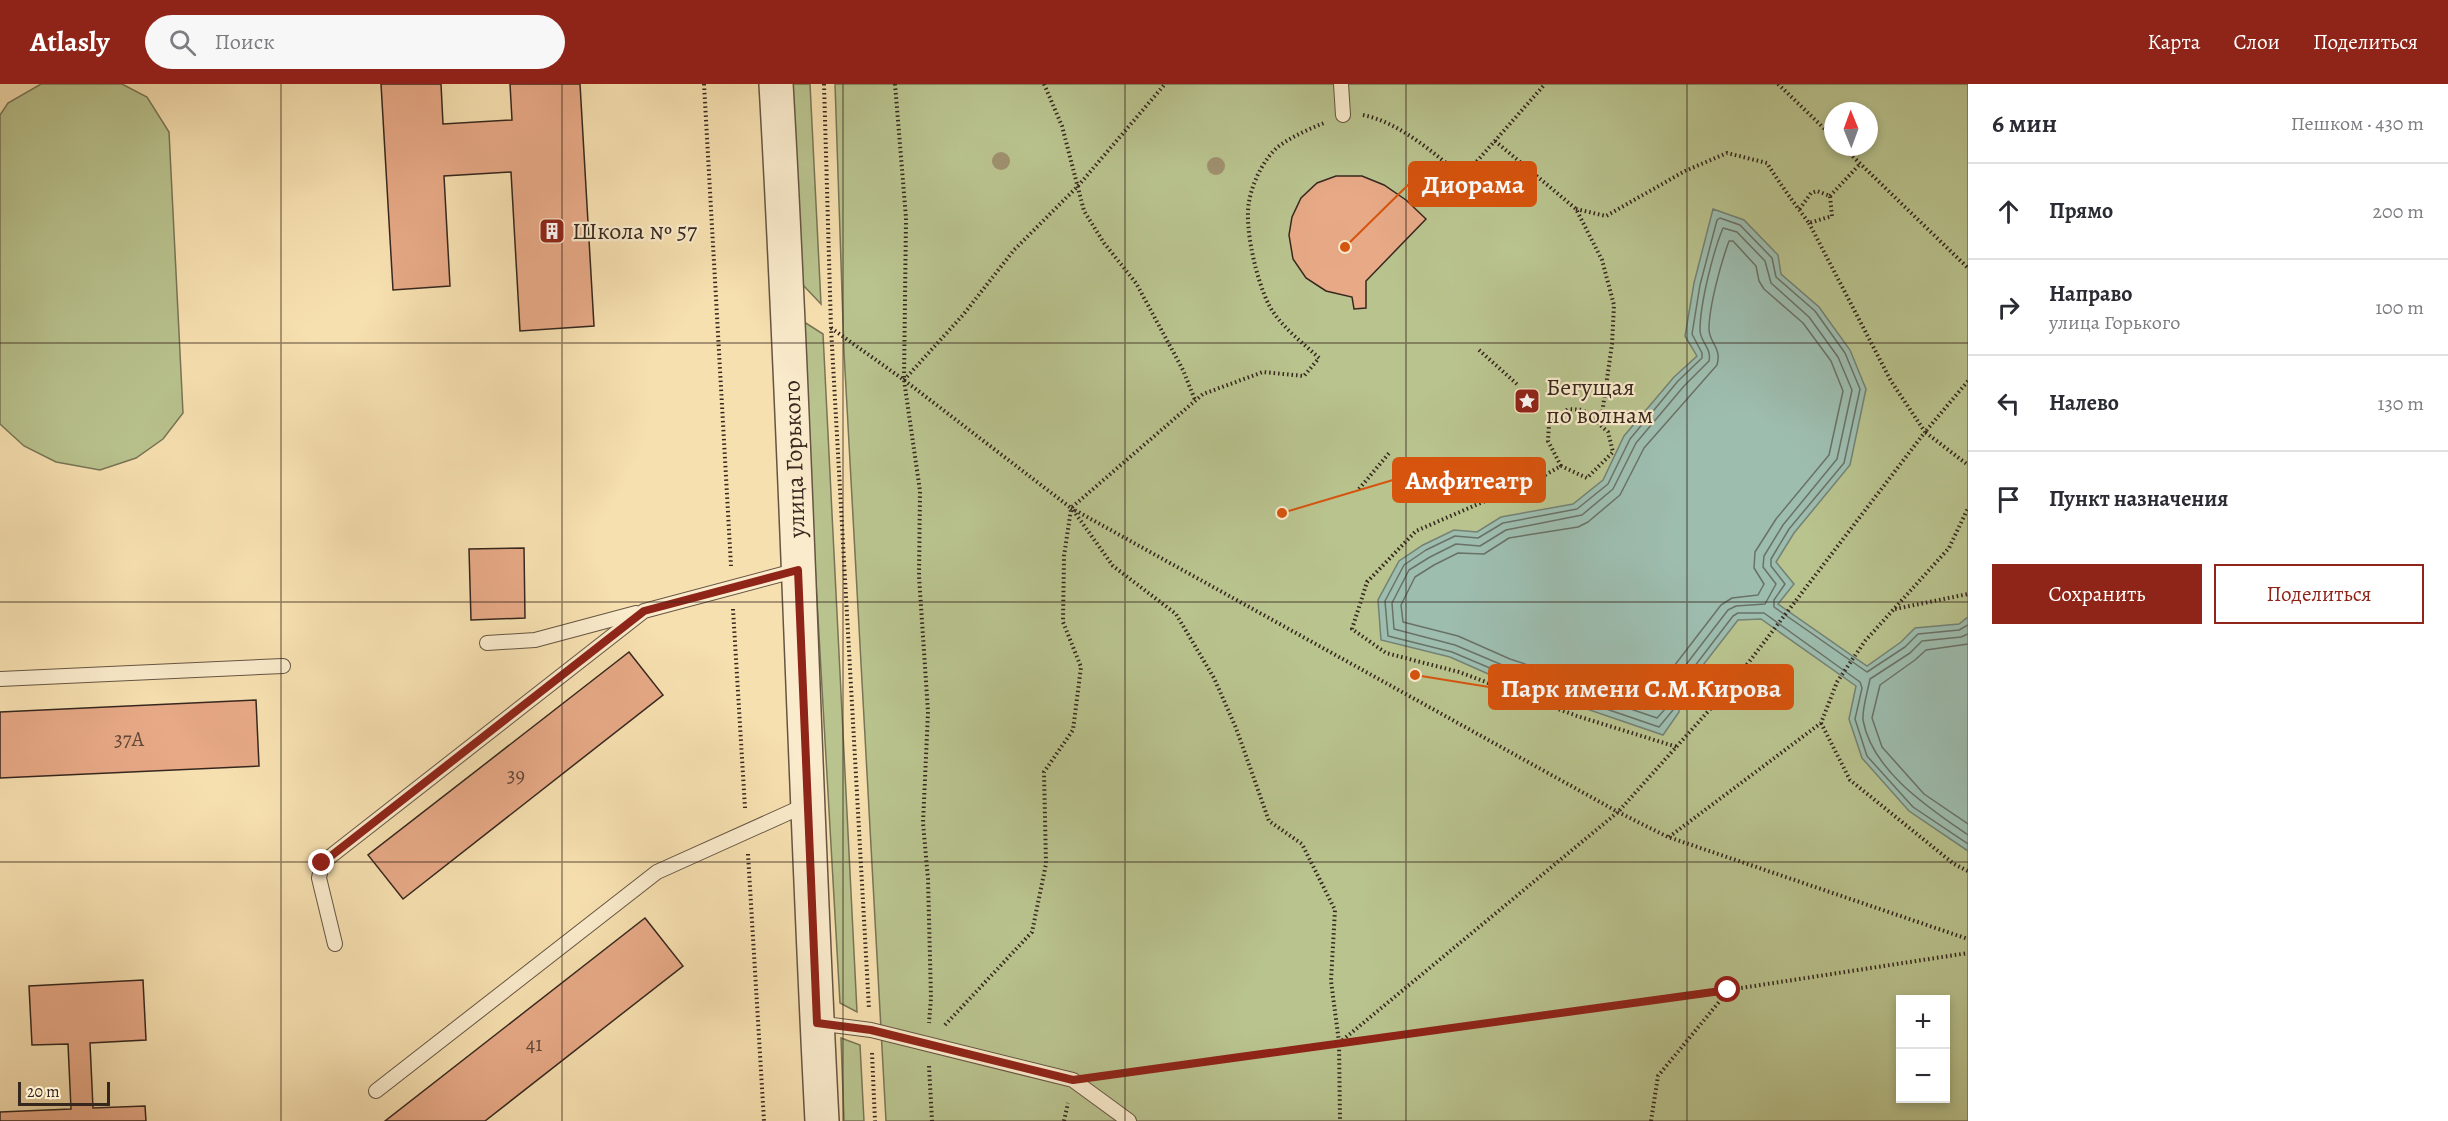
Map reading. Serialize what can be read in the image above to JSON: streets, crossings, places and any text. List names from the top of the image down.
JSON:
{
  "streets": {
    "street": ["улица Горького"]
  },
  "places": {
    "building": ["Школа № 57"],
    "other": ["Диорама", "Амфитеатр", "Парк имени С.М.Кирова"],
    "place": ["Бегущая по волнам"]
  },
  "house_numbers": ["37А", "39", "41"],
  "scale_bar": "20 m",
  "north": "top",
  "page": {
    "header": "Atlasly",
    "search": "Поиск",
    "nav": ["Карта", "Слои", "Поделиться"],
    "heading": ["6 мин", "Пешком · 430 m"],
    "list": [
      ["Прямо", "200 m"],
      ["Направо", "улица Горького", "100 m"],
      ["Налево", "130 m"],
      "Пункт назначения"
    ],
    "buttons": ["Сохранить", "Поделиться"],
    "map_buttons": ["+", "−"],
    "scale": "20 m"
  }
}
